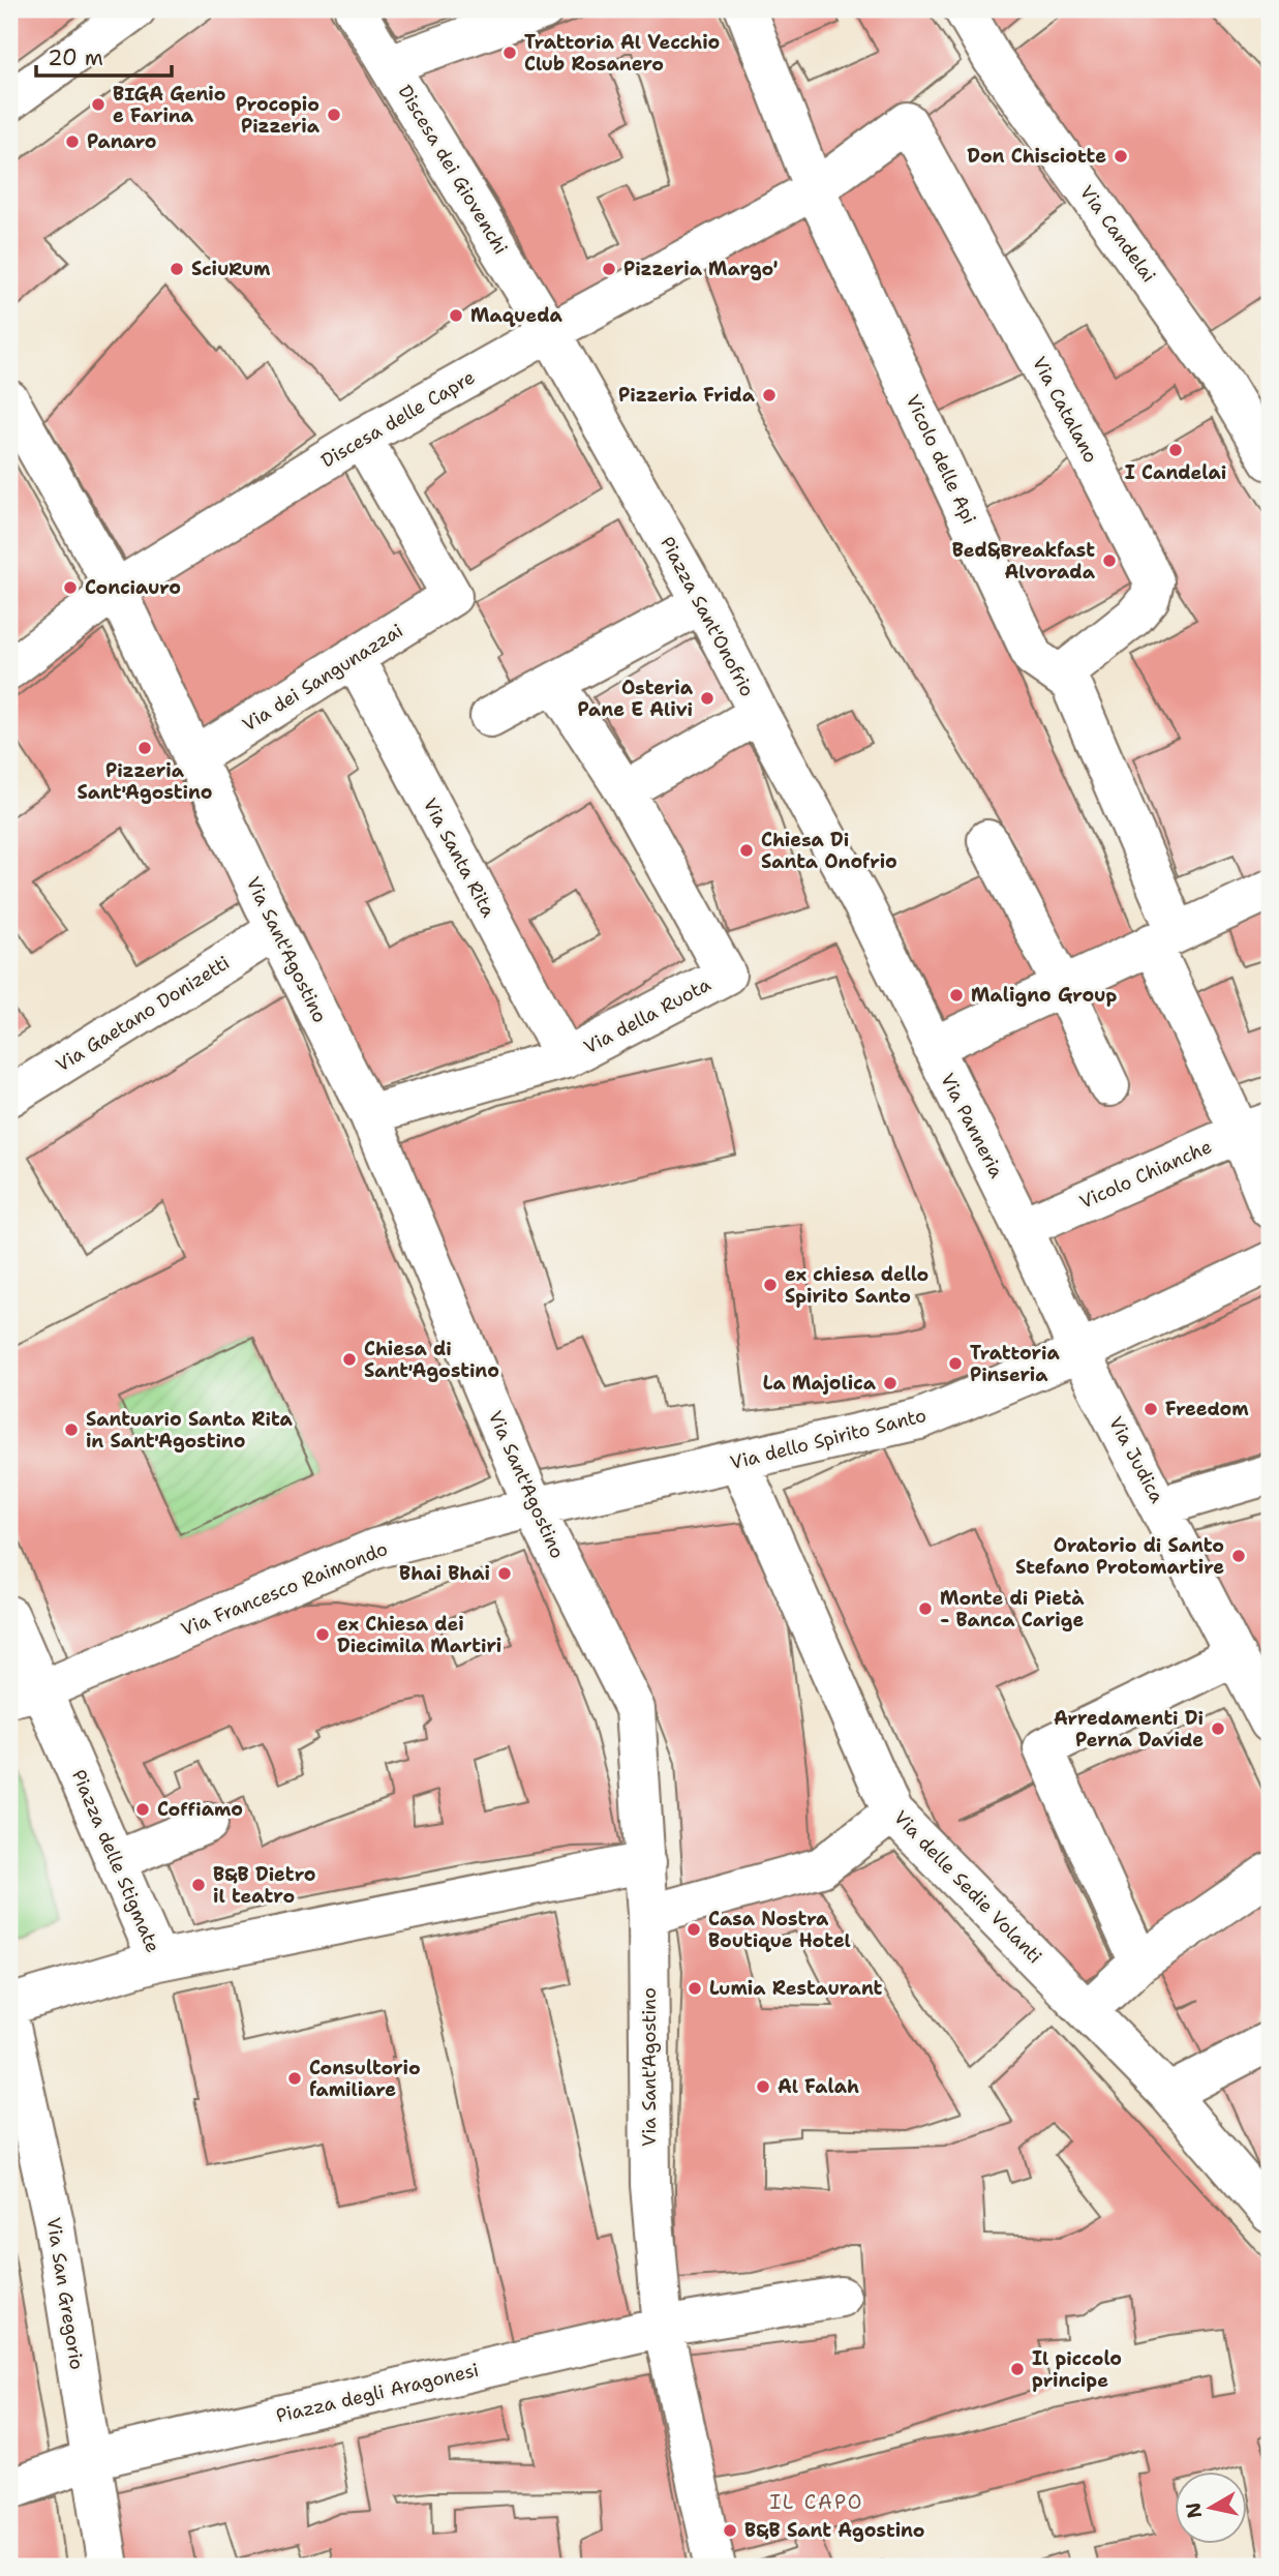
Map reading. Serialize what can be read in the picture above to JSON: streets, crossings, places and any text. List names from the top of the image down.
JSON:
{
  "streets": {
    "street": [
      "Discesa dei Giovenchi",
      "Via Candelai",
      "Via Catalano",
      "Discesa delle Capre",
      "Vicolo delle Api",
      "Piazza Sant'Onofrio",
      "Via dei Sangunazzai",
      "Via Santa Rita",
      "Via Sant'Agostino",
      "Via Gaetano Donizetti",
      "Via della Ruota",
      "Via Panneria",
      "Vicolo Chianche",
      "Via dello Spirito Santo",
      "Via Judica",
      "Via Francesco Raimondo",
      "Piazza delle Stigmate",
      "Via delle Sedie Volanti",
      "Via San Gregorio",
      "Piazza degli Aragonesi"
    ]
  },
  "crossings": [
    ["Discesa dei Giovenchi", "Discesa delle Capre"],
    ["Discesa dei Giovenchi", "Piazza Sant'Onofrio"],
    ["Via Catalano", "Discesa delle Capre"],
    ["Via Catalano", "Vicolo delle Api"],
    ["Discesa delle Capre", "Vicolo delle Api"],
    ["Discesa delle Capre", "Piazza Sant'Onofrio"],
    ["Discesa delle Capre", "Via dei Sangunazzai"],
    ["Discesa delle Capre", "Via Sant'Agostino"],
    ["Vicolo delle Api", "Vicolo Chianche"],
    ["Piazza Sant'Onofrio", "Via Panneria"],
    ["Via dei Sangunazzai", "Via Santa Rita"],
    ["Via dei Sangunazzai", "Via Sant'Agostino"],
    ["Via Santa Rita", "Via della Ruota"],
    ["Via Sant'Agostino", "Via Gaetano Donizetti"],
    ["Via Sant'Agostino", "Via della Ruota"],
    ["Via Sant'Agostino", "Via dello Spirito Santo"],
    ["Via Sant'Agostino", "Via Francesco Raimondo"],
    ["Via Sant'Agostino", "Piazza degli Aragonesi"],
    ["Via Panneria", "Vicolo Chianche"],
    ["Via Panneria", "Via dello Spirito Santo"],
    ["Via Panneria", "Via Judica"],
    ["Via dello Spirito Santo", "Via Judica"],
    ["Via dello Spirito Santo", "Via Francesco Raimondo"],
    ["Via dello Spirito Santo", "Via delle Sedie Volanti"],
    ["Via Francesco Raimondo", "Piazza delle Stigmate"],
    ["Via San Gregorio", "Piazza degli Aragonesi"]
  ],
  "districts": ["IL CAPO"],
  "places": [
    "Trattoria Al Vecchio Club Rosanero",
    "BIGA Genio e Farina",
    "Procopio Pizzeria",
    "Panaro",
    "Don Chisciotte",
    "SciuRum",
    "Pizzeria Margo'",
    "Maqueda",
    "Pizzeria Frida",
    "I Candelai",
    "Bed&Breakfast Alvorada",
    "Conciauro",
    "Osteria Pane E Alivi",
    "Pizzeria Sant'Agostino",
    "Chiesa Di Santa Onofrio",
    "Maligno Group",
    "ex chiesa dello Spirito Santo",
    "Chiesa di Sant'Agostino",
    "Trattoria Pinseria",
    "La Majolica",
    "Freedom",
    "Santuario Santa Rita in Sant'Agostino",
    "Oratorio di Santo Stefano Protomartire",
    "Bhai Bhai",
    "Monte di Pietà - Banca Carige",
    "ex Chiesa dei Diecimila Martiri",
    "Arredamenti Di Perna Davide",
    "Coffiamo",
    "B&B Dietro il teatro",
    "Casa Nostra Boutique Hotel",
    "Lumia Restaurant",
    "Consultorio familiare",
    "Al Falah",
    "Il piccolo principe",
    "B&B Sant Agostino"
  ],
  "scale_bar": "20 m",
  "north": "left"
}
